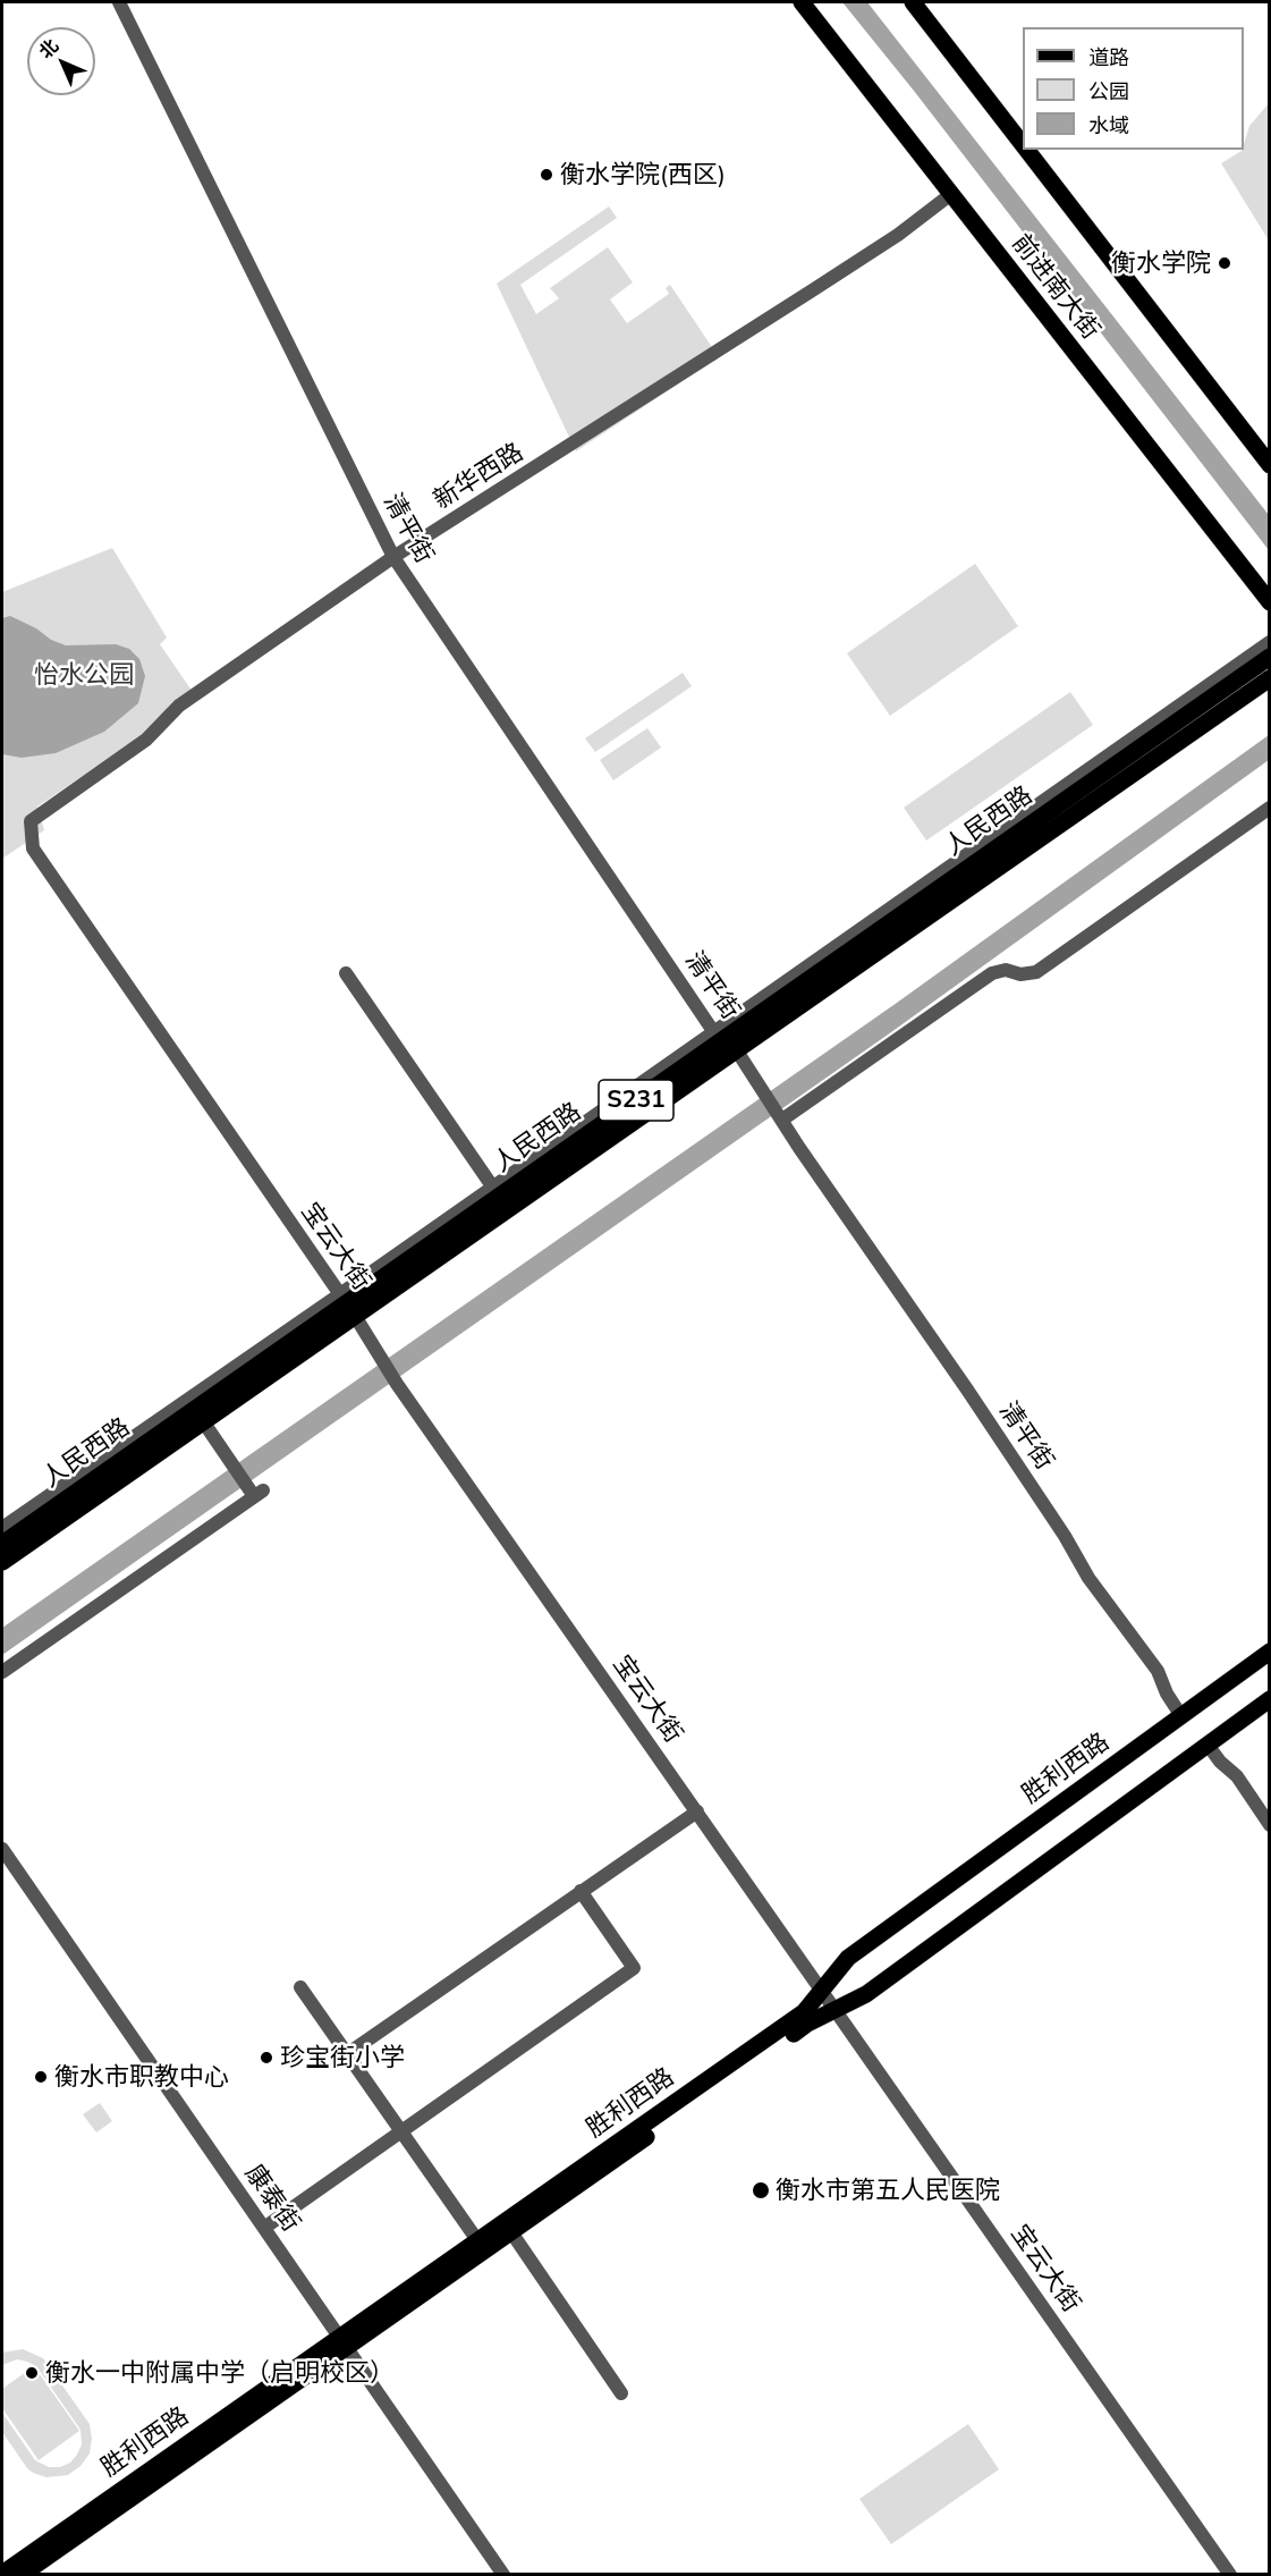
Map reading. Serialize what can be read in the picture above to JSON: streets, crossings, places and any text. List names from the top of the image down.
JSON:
{
  "streets": {
    "main road": [
      "前进南大街",
      "人民西路",
      "S231",
      "胜利西路"
    ],
    "street": [
      "新华西路",
      "清平街",
      "宝云大街",
      "康泰街"
    ]
  },
  "crossings": [
    ["前进南大街", "新华西路"],
    ["新华西路", "清平街"],
    ["新华西路", "宝云大街"],
    ["清平街", "人民西路"],
    ["清平街", "胜利西路"],
    ["人民西路", "宝云大街"],
    ["宝云大街", "胜利西路"],
    ["胜利西路", "康泰街"]
  ],
  "parks": ["怡水公园"],
  "places": [
    "衡水学院(西区)",
    "衡水学院",
    "珍宝街小学",
    "衡水市职教中心",
    "衡水市第五人民医院",
    "衡水一中附属中学（启明校区）"
  ],
  "legend": ["道路", "公园", "水域"],
  "north": "top left"
}
